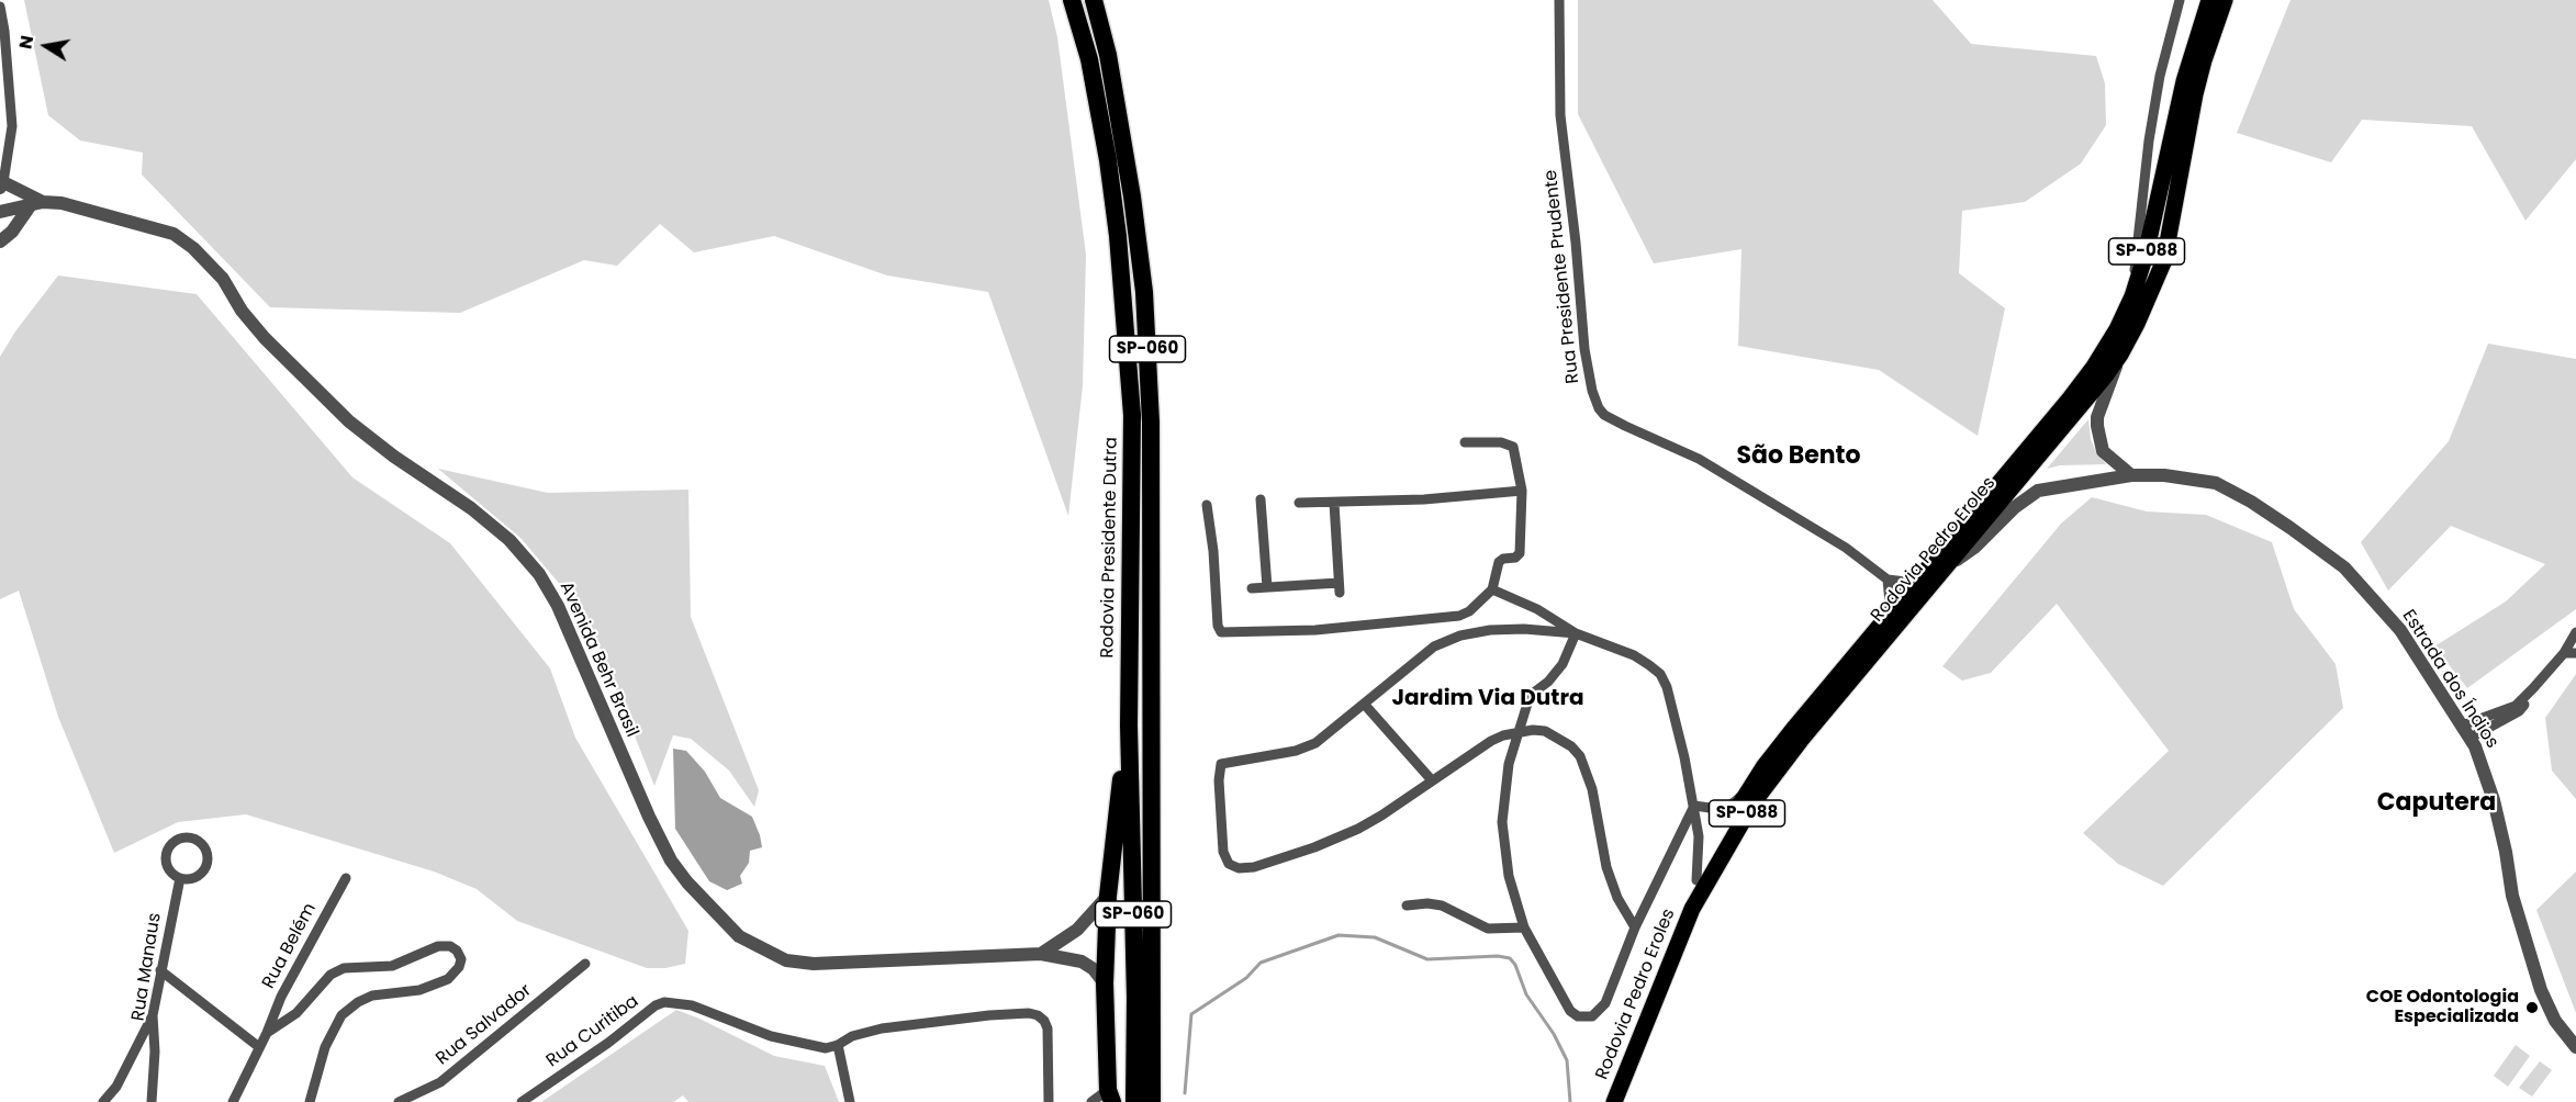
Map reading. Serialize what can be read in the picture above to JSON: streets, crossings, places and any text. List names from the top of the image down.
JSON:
{
  "streets": {
    "highway": [
      "SP-088",
      "SP-060",
      "Rodovia Presidente Dutra",
      "Rodovia Pedro Eroles"
    ],
    "street": [
      "Rua Presidente Prudente",
      "Avenida Behr Brasil",
      "Estrada dos Índios",
      "Rua Belém",
      "Rua Manaus",
      "Rua Salvador",
      "Rua Curitiba"
    ]
  },
  "crossings": [
    ["Rodovia Pedro Eroles", "Estrada dos Índios"]
  ],
  "districts": ["São Bento", "Jardim Via Dutra", "Caputera"],
  "places": ["COE Odontologia Especializada"],
  "north": "left"
}
